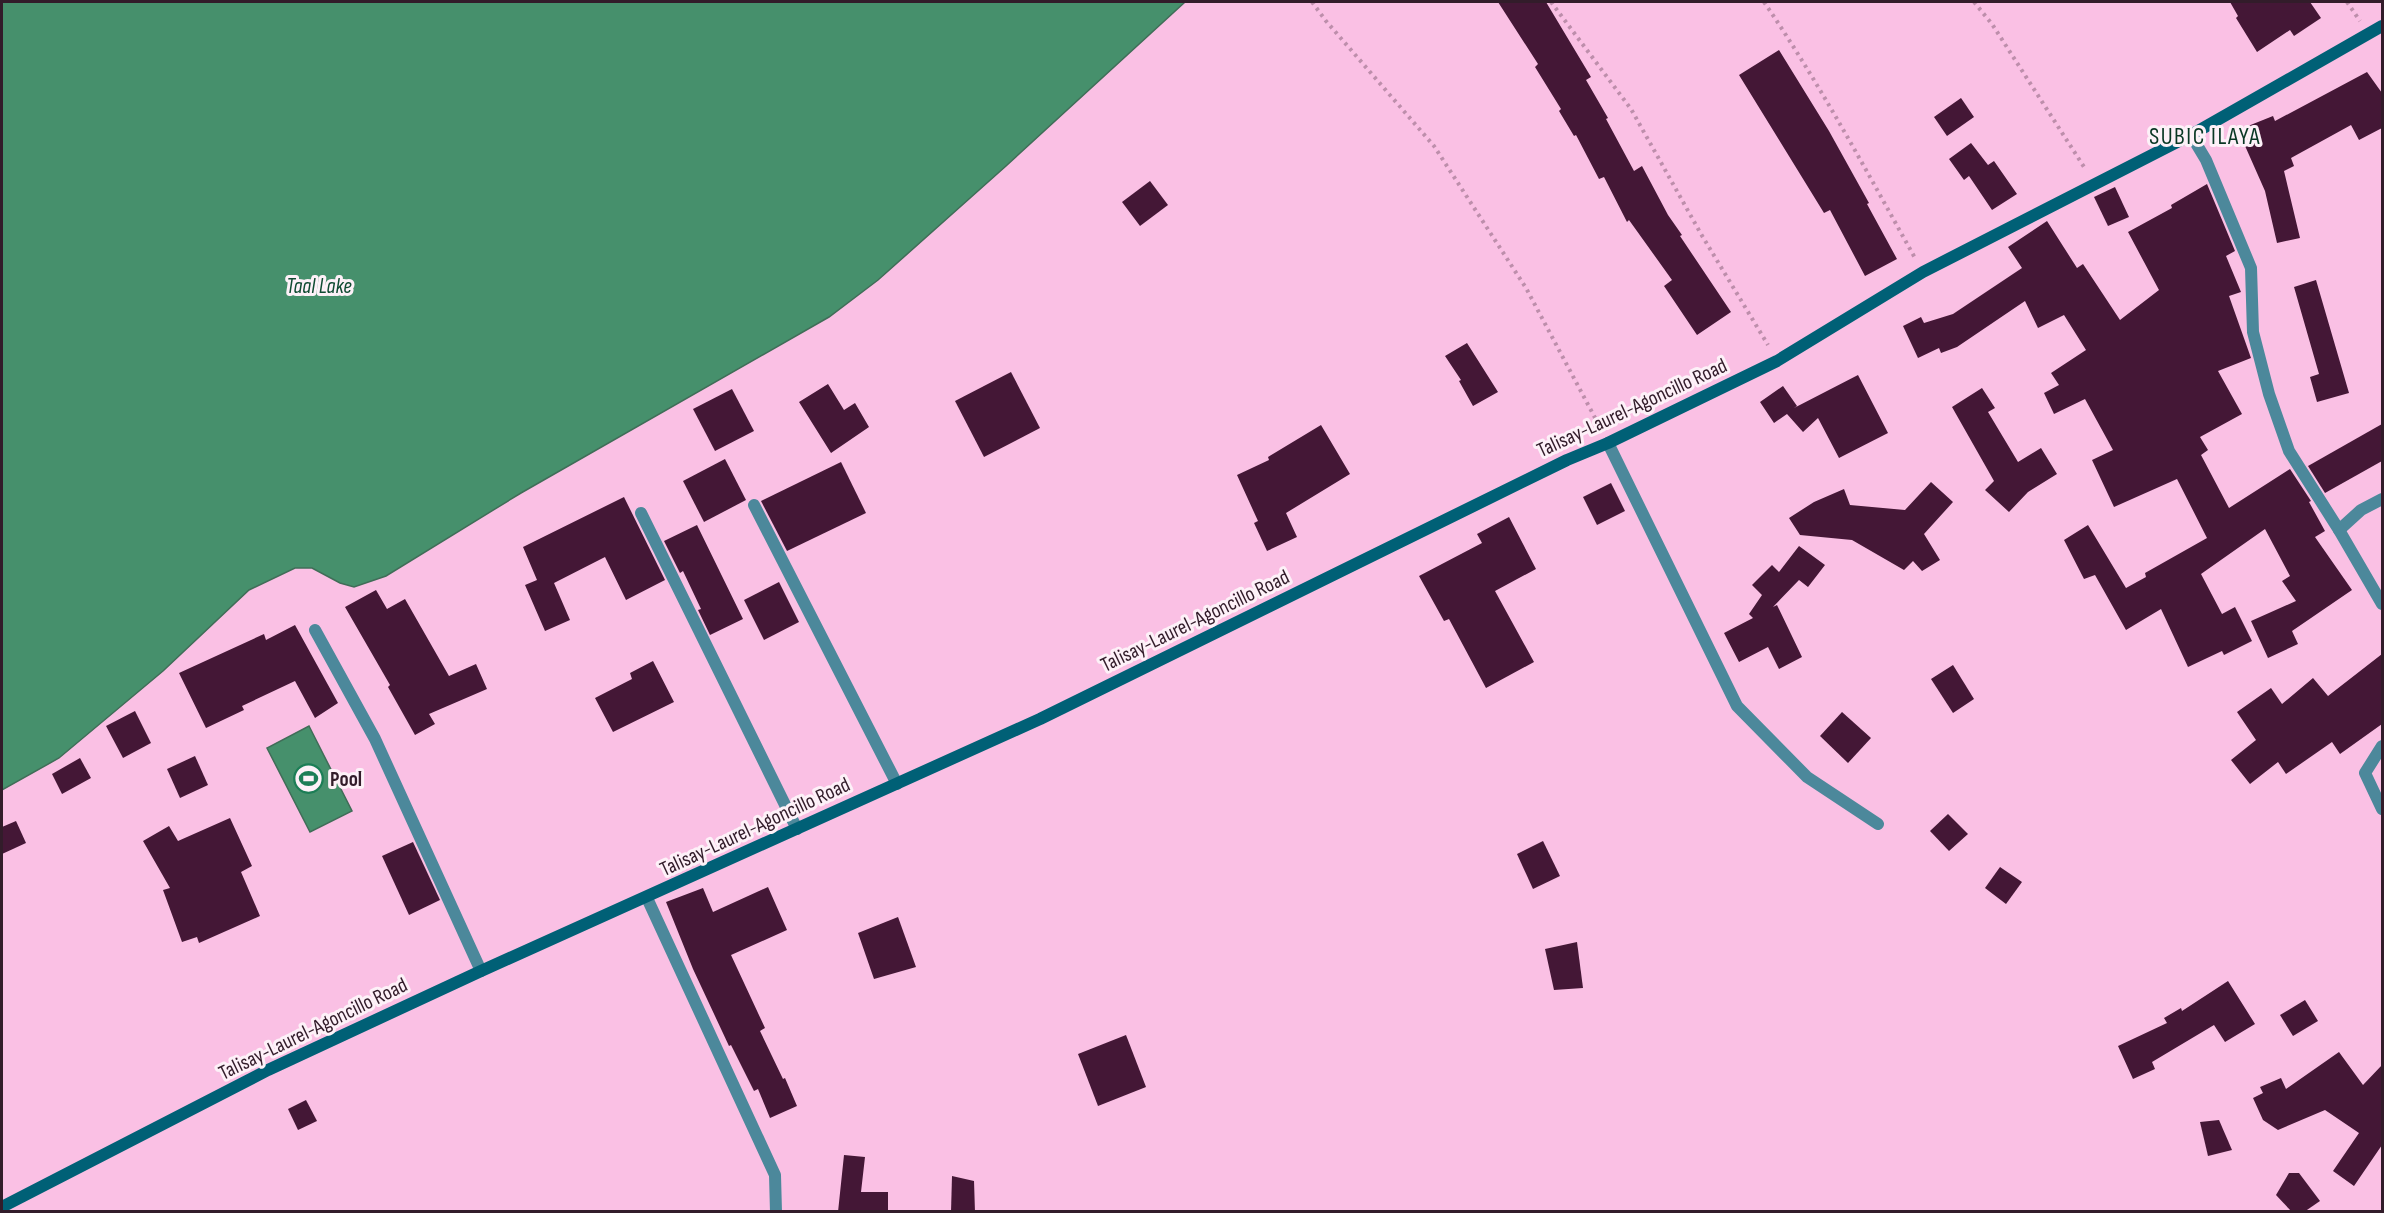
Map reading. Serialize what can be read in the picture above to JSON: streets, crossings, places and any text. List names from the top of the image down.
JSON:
{
  "streets": {
    "main road": ["Talisay-Laurel-Agoncillo Road"]
  },
  "districts": ["SUBIC ILAYA"],
  "water": ["Taal Lake"],
  "places": {
    "sports": ["Pool"]
  }
}
